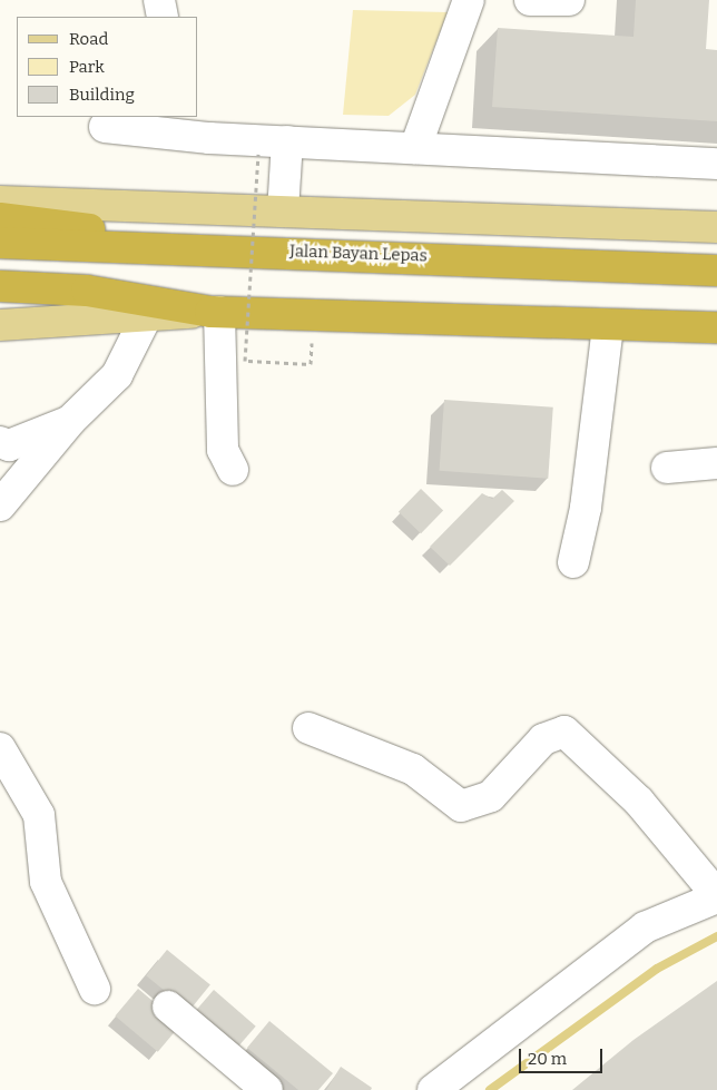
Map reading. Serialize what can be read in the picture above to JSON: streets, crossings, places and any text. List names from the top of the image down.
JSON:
{
  "streets": {
    "highway": ["Jalan Bayan Lepas"]
  },
  "legend": ["Road", "Park", "Building"],
  "scale_bar": "20 m"
}
